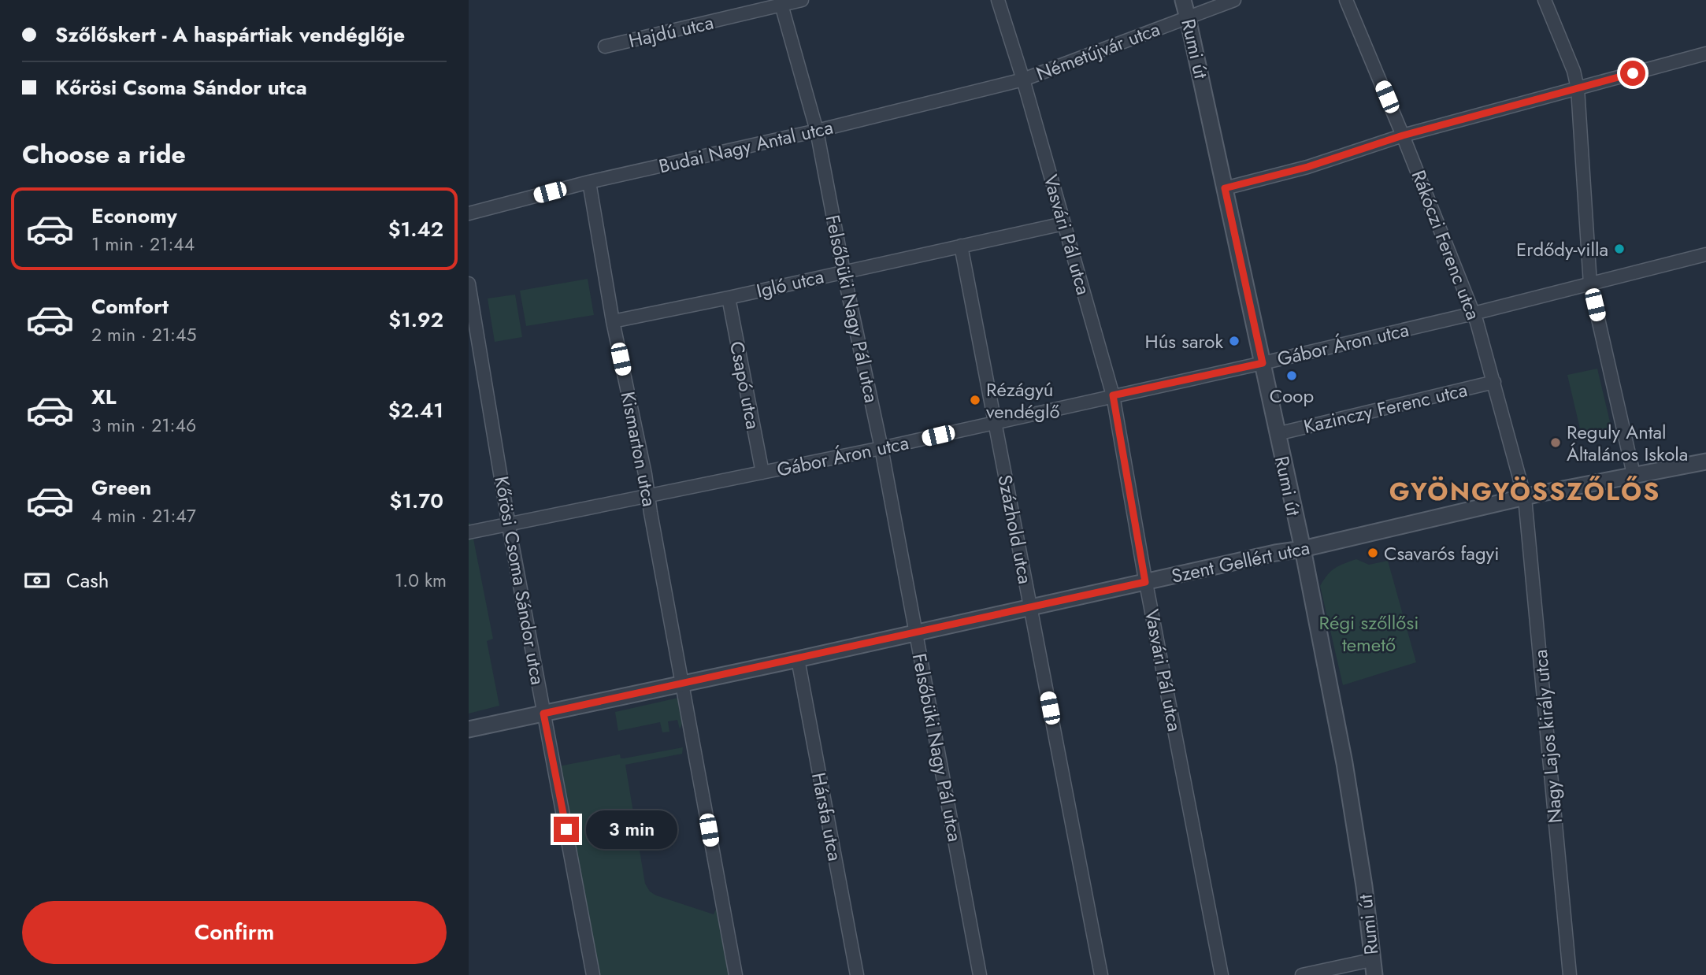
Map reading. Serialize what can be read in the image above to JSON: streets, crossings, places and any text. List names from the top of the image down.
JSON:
{
  "streets": {
    "street": [
      "Hajdú utca",
      "Rumi út",
      "Németújvár utca",
      "Budai Nagy Antal utca",
      "Vasvári Pál utca",
      "Rákóczi Ferenc utca",
      "Igló utca",
      "Felsőbüki Nagy Pál utca",
      "Gábor Áron utca",
      "Csapó utca",
      "Kazinczy Ferenc utca",
      "Kismarton utca",
      "Százhold utca",
      "Szent Gellért utca",
      "Kőrösi Csoma Sándor utca",
      "Nagy Lajos király utca",
      "Hársfa utca"
    ]
  },
  "crossings": [
    ["Hajdú utca", "Felsőbüki Nagy Pál utca"],
    ["Rumi út", "Németújvár utca"],
    ["Rumi út", "Gábor Áron utca"],
    ["Rumi út", "Kazinczy Ferenc utca"],
    ["Rumi út", "Szent Gellért utca"],
    ["Németújvár utca", "Budai Nagy Antal utca"],
    ["Németújvár utca", "Vasvári Pál utca"],
    ["Budai Nagy Antal utca", "Vasvári Pál utca"],
    ["Budai Nagy Antal utca", "Felsőbüki Nagy Pál utca"],
    ["Budai Nagy Antal utca", "Kismarton utca"],
    ["Vasvári Pál utca", "Igló utca"],
    ["Vasvári Pál utca", "Gábor Áron utca"],
    ["Vasvári Pál utca", "Szent Gellért utca"],
    ["Rákóczi Ferenc utca", "Gábor Áron utca"],
    ["Rákóczi Ferenc utca", "Kazinczy Ferenc utca"],
    ["Rákóczi Ferenc utca", "Szent Gellért utca"],
    ["Rákóczi Ferenc utca", "Nagy Lajos király utca"],
    ["Igló utca", "Felsőbüki Nagy Pál utca"],
    ["Igló utca", "Csapó utca"],
    ["Igló utca", "Kismarton utca"],
    ["Igló utca", "Százhold utca"],
    ["Felsőbüki Nagy Pál utca", "Gábor Áron utca"],
    ["Felsőbüki Nagy Pál utca", "Szent Gellért utca"],
    ["Gábor Áron utca", "Csapó utca"],
    ["Gábor Áron utca", "Kismarton utca"],
    ["Gábor Áron utca", "Százhold utca"],
    ["Gábor Áron utca", "Kőrösi Csoma Sándor utca"],
    ["Kismarton utca", "Szent Gellért utca"],
    ["Százhold utca", "Szent Gellért utca"],
    ["Szent Gellért utca", "Kőrösi Csoma Sándor utca"],
    ["Szent Gellért utca", "Nagy Lajos király utca"],
    ["Szent Gellért utca", "Hársfa utca"]
  ],
  "districts": ["GYÖNGYÖSSZŐLŐS"],
  "parks": ["Régi szőllősi temető"],
  "places": [
    "Erdődy-villa",
    "Hús sarok",
    "Coop",
    "Rézágyú vendéglő",
    "Reguly Antal Általános Iskola",
    "Csavarós fagyi"
  ],
  "page": {
    "banner": ["Szőlőskert - A haspártiak vendéglője", "Kőrösi Csoma Sándor utca"],
    "heading": "Choose a ride",
    "list": [
      {
        "name": "Economy",
        "note": "1 min · 21:44",
        "value": "$1.42"
      },
      {
        "name": "Comfort",
        "note": "2 min · 21:45",
        "value": "$1.92"
      },
      {
        "name": "XL",
        "note": "3 min · 21:46",
        "value": "$2.41"
      },
      {
        "name": "Green",
        "note": "4 min · 21:47",
        "value": "$1.70"
      }
    ],
    "pay": ["Cash", "1.0 km"],
    "bubble": "3 min",
    "buttons": "Confirm"
  }
}
